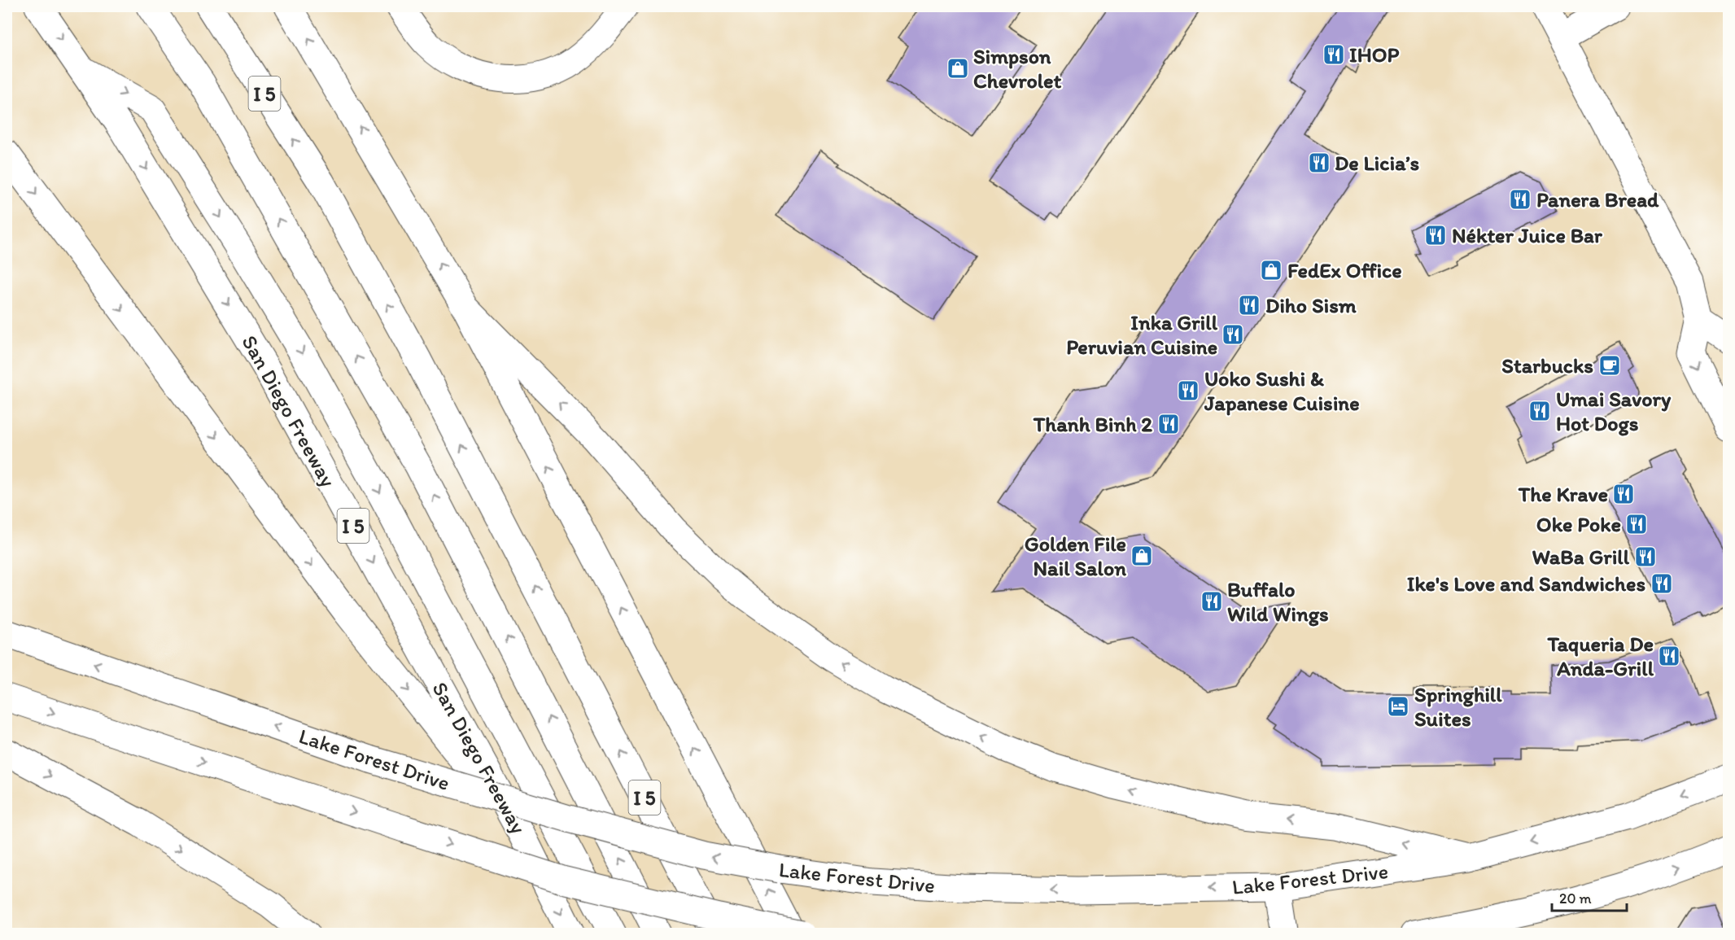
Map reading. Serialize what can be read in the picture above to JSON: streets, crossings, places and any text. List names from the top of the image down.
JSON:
{
  "streets": {
    "main road": ["I 5", "San Diego Freeway", "Lake Forest Drive"]
  },
  "places": {
    "restaurant": [
      "IHOP",
      "De Licia’s",
      "Panera Bread",
      "Nékter Juice Bar",
      "Diho Sism",
      "Inka Grill Peruvian Cuisine",
      "Uoko Sushi & Japanese Cuisine",
      "Umai Savory Hot Dogs",
      "Thanh Binh 2",
      "The Krave",
      "Oke Poke",
      "WaBa Grill",
      "Ike's Love and Sandwiches",
      "Buffalo Wild Wings",
      "Taqueria De Anda-Grill"
    ],
    "shop": ["Simpson Chevrolet", "FedEx Office", "Golden File Nail Salon"],
    "cafe": ["Starbucks"],
    "hotel": ["Springhill Suites"]
  },
  "scale_bar": "20 m"
}
